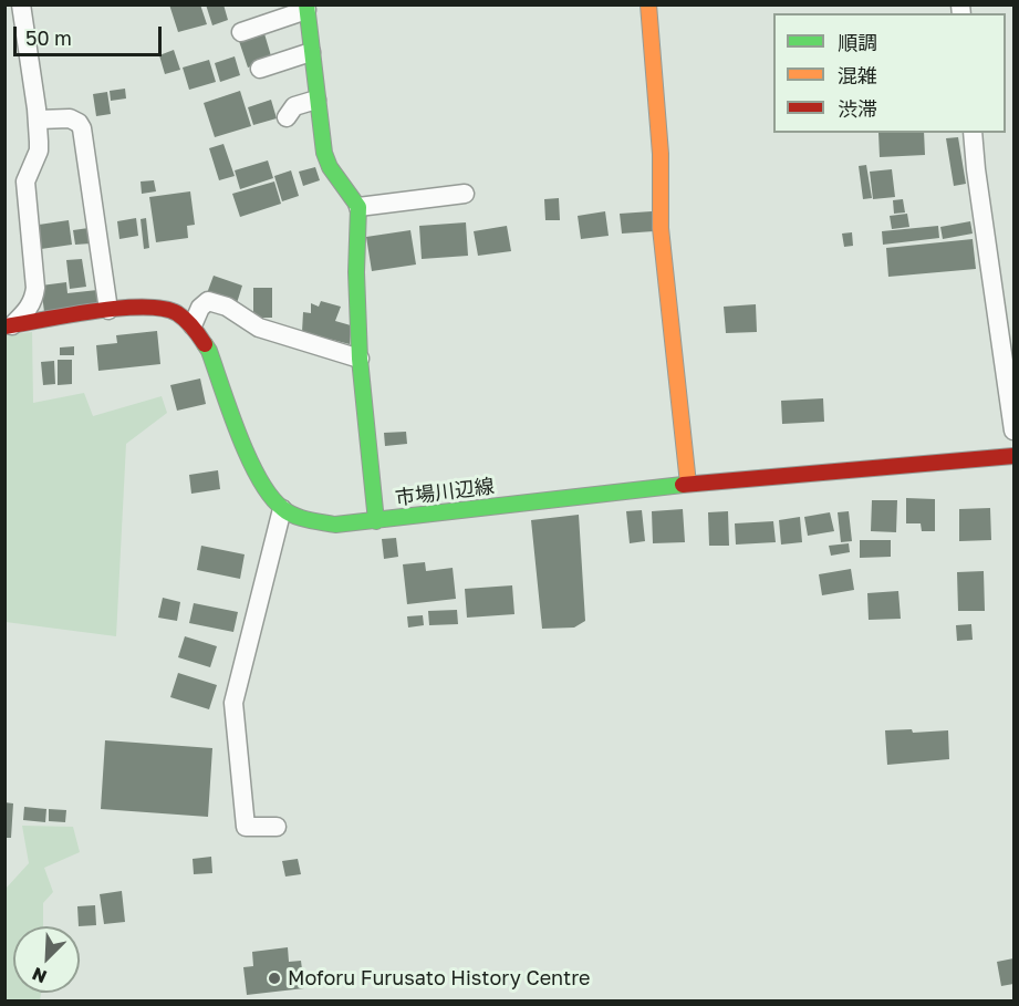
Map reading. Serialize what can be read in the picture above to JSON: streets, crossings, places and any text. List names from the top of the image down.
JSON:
{
  "streets": {
    "main road": ["市場川辺線"]
  },
  "places": ["Moforu Furusato History Centre"],
  "legend": ["順調", "混雑", "渋滞"],
  "scale_bar": "50 m",
  "north": "bottom left"
}
